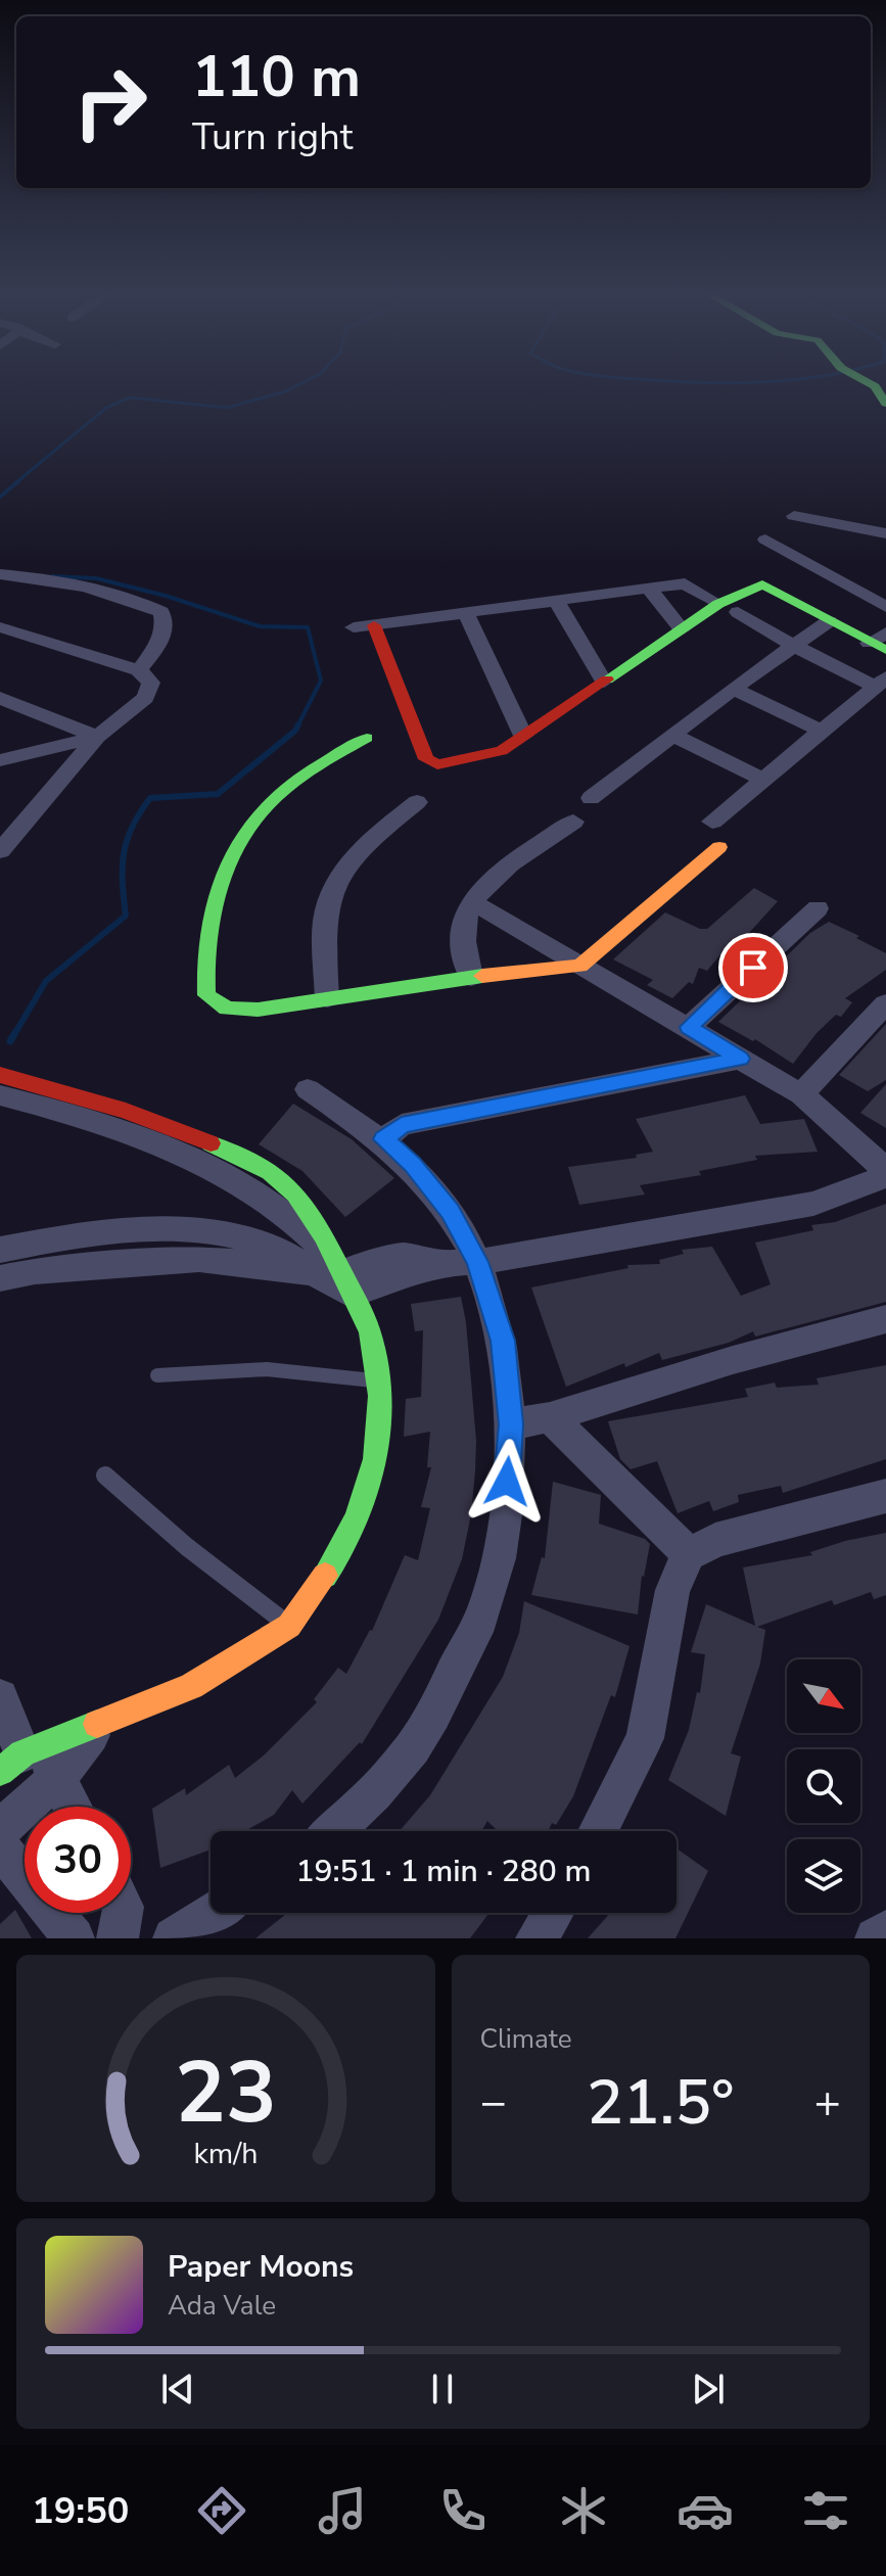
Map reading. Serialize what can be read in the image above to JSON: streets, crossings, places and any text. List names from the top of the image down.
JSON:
{
  "north": "bottom right",
  "page": {
    "turn": ["110 m", "Turn right"],
    "limit": "30",
    "trip": "19:51 · 1 min · 280 m",
    "tile": "Climate",
    "heat": ["−", "21.5°", "+"],
    "song": ["Paper Moons", "Ada Vale"],
    "tabs": "19:50",
    "gauge": ["23", "km/h"]
  }
}
